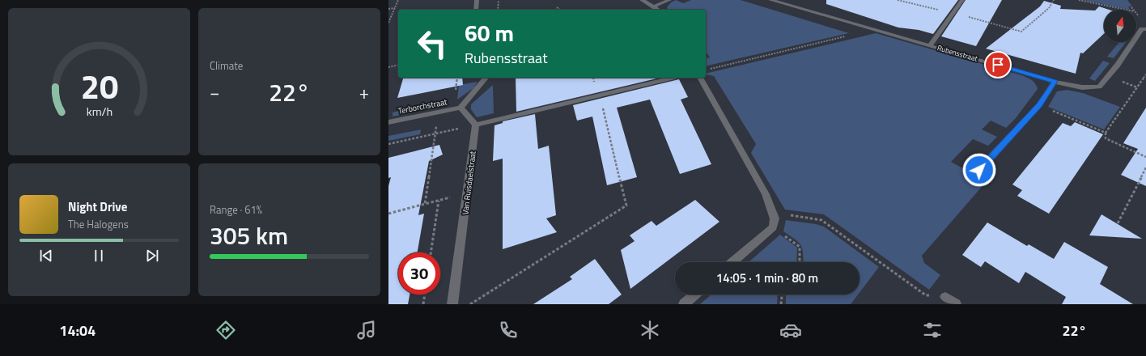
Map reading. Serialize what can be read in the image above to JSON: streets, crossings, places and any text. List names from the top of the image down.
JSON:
{
  "streets": {
    "street": ["Rubensstraat", "Terborchstraat", "Van Ruisdaelstraat"]
  },
  "north": "top",
  "page": {
    "tile": [
      "Climate",
      ["Range · 61%", "305 km"]
    ],
    "turn": ["60 m", "Rubensstraat"],
    "heat": ["−", "22°", "+"],
    "song": ["Night Drive", "The Halogens"],
    "limit": "30",
    "trip": "14:05 · 1 min · 80 m",
    "tabs": ["14:04", "22°"],
    "gauge": ["20", "km/h"]
  }
}
